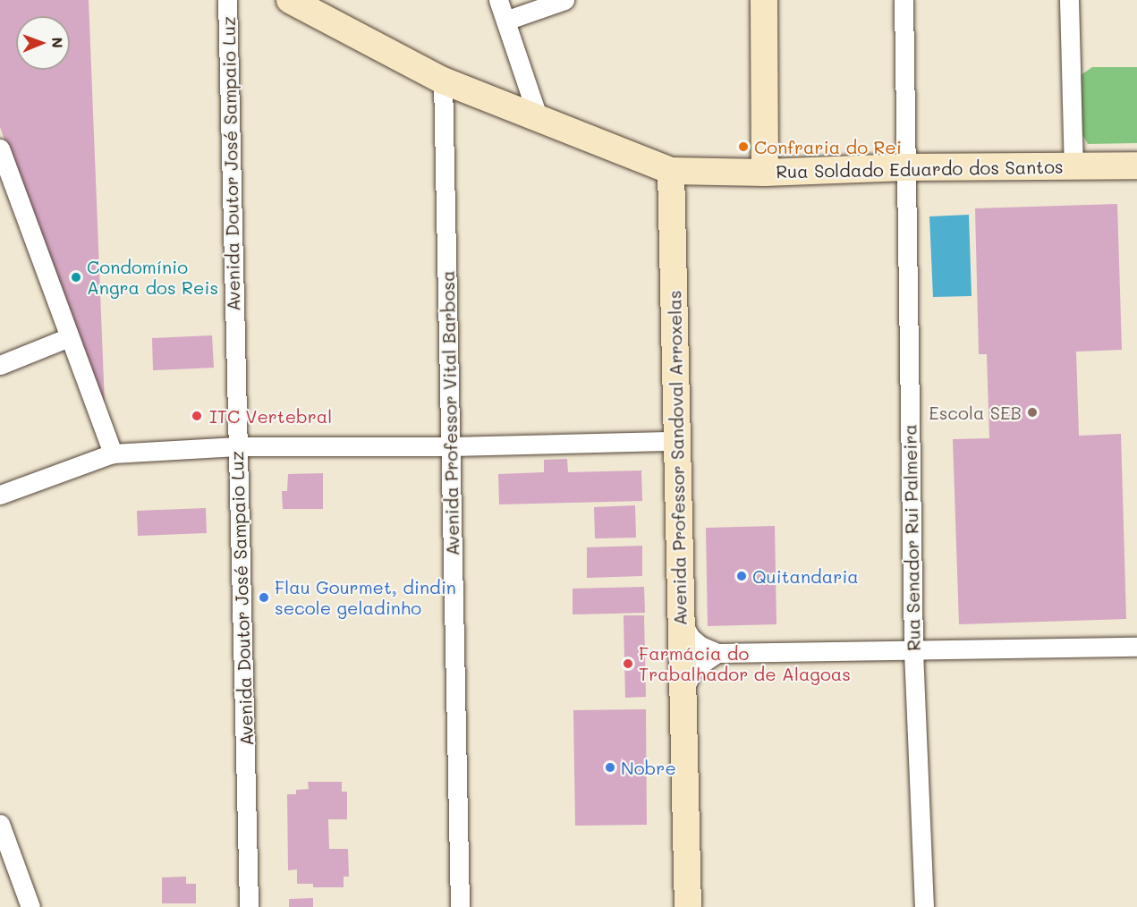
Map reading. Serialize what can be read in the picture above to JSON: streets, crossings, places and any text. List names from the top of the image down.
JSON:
{
  "streets": {
    "street": [
      "Avenida Doutor José Sampaio Luz",
      "Rua Soldado Eduardo dos Santos",
      "Avenida Professor Vital Barbosa",
      "Avenida Professor Sandoval Arroxelas",
      "Rua Senador Rui Palmeira"
    ]
  },
  "crossings": [
    ["Rua Soldado Eduardo dos Santos", "Avenida Professor Sandoval Arroxelas"],
    ["Rua Soldado Eduardo dos Santos", "Rua Senador Rui Palmeira"]
  ],
  "places": [
    "Confraria do Rei",
    "Condomínio Angra dos Reis",
    "Escola SEB",
    "ITC Vertebral",
    "Quitandaria",
    "Flau Gourmet, dindin secole geladinho",
    "Farmácia do Trabalhador de Alagoas",
    "Nobre"
  ],
  "north": "right"
}
